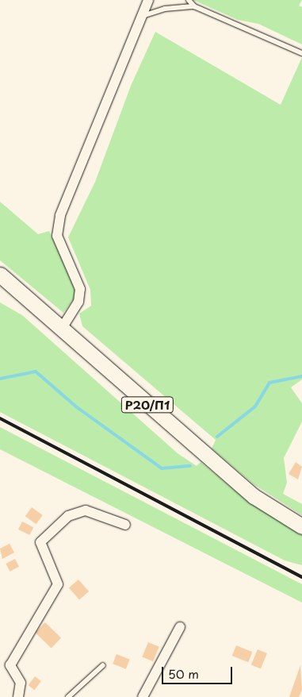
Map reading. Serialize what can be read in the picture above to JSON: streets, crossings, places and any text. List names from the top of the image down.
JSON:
{
  "streets": {
    "main road": ["Р20/П1"]
  },
  "scale_bar": "50 m"
}
